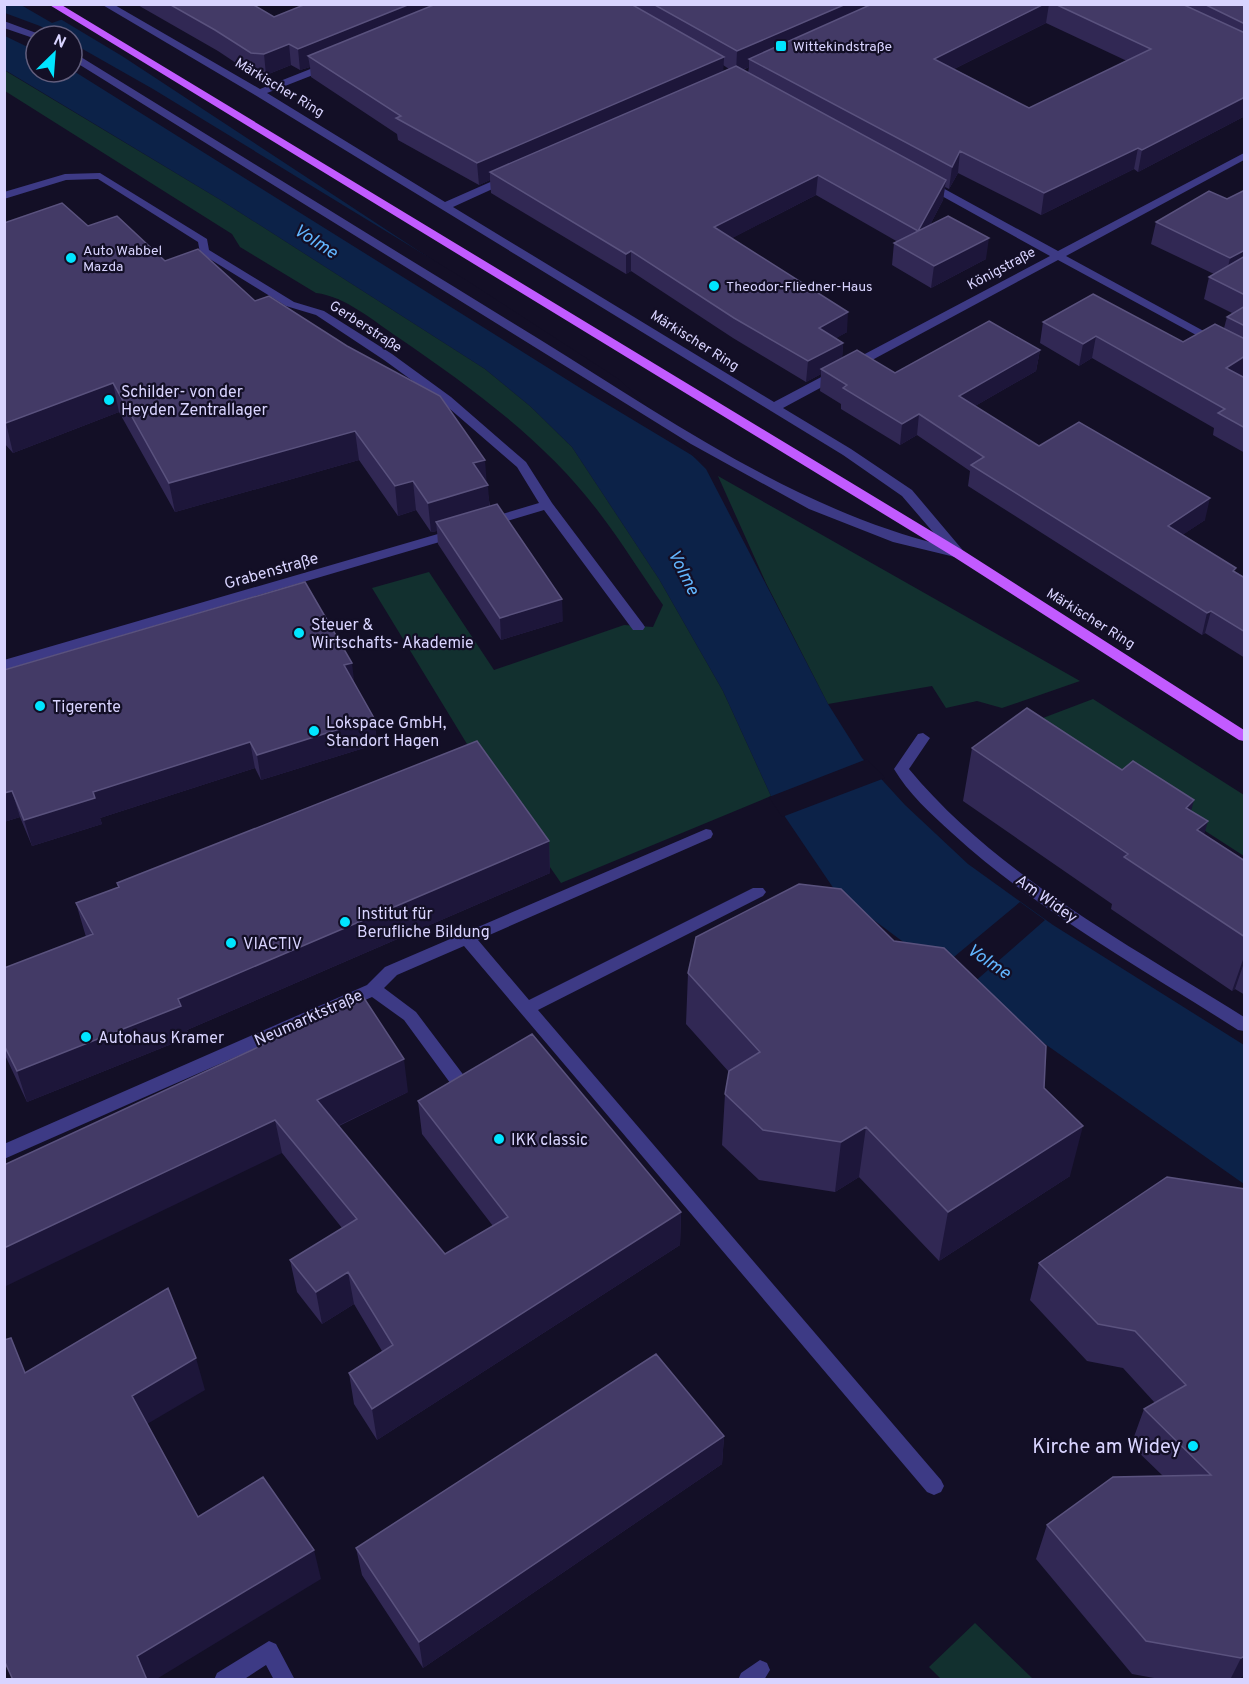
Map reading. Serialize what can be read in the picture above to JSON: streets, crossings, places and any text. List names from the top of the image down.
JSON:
{
  "streets": {
    "main road": ["Märkischer Ring"],
    "street": [
      "Königstraße",
      "Gerberstraße",
      "Grabenstraße",
      "Am Widey",
      "Neumarktstraße"
    ]
  },
  "crossings": [
    ["Märkischer Ring", "Königstraße"],
    ["Gerberstraße", "Grabenstraße"]
  ],
  "water": ["Volme"],
  "places": {
    "transit": ["Wittekindstraße"],
    "other": [
      "Auto Wabbel Mazda",
      "Theodor-Fliedner-Haus",
      "Schilder- von der Heyden Zentrallager",
      "Steuer & Wirtschafts- Akademie",
      "Tigerente",
      "Lokspace GmbH, Standort Hagen",
      "Institut für Berufliche Bildung",
      "VIACTIV",
      "Autohaus Kramer",
      "IKK classic",
      "Kirche am Widey"
    ]
  },
  "north": "top right"
}
